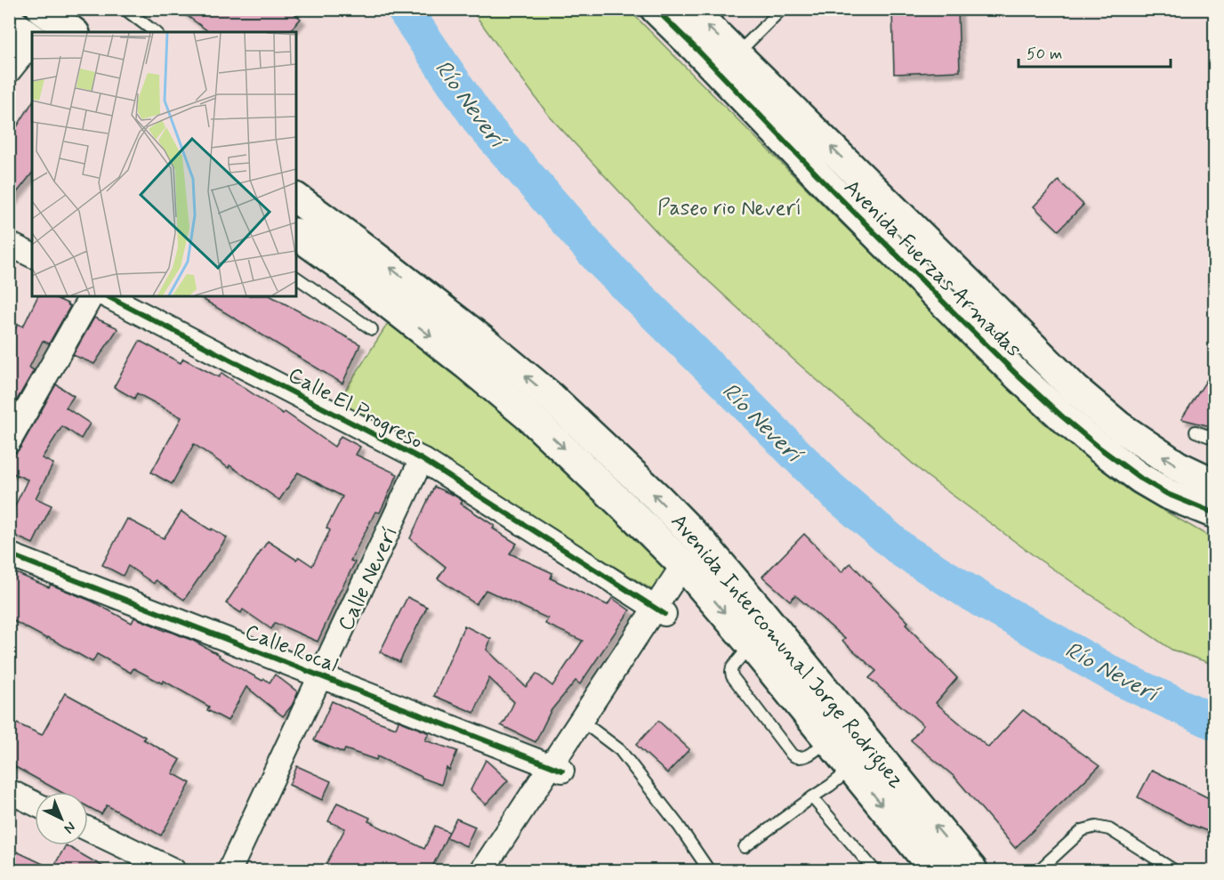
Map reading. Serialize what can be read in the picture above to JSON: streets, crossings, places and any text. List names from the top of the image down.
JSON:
{
  "streets": {
    "main road": ["Avenida Fuerzas Armadas", "Avenida Intercomunal Jorge Rodriguez"],
    "street": ["Calle El Progreso", "Calle Neverí", "Calle Rocal"]
  },
  "crossings": [
    ["Calle El Progreso", "Calle Neverí"],
    ["Calle Neverí", "Calle Rocal"]
  ],
  "water": ["Río Neverí"],
  "parks": ["Paseo rio Neverí"],
  "scale_bar": "50 m",
  "north": "bottom right"
}
